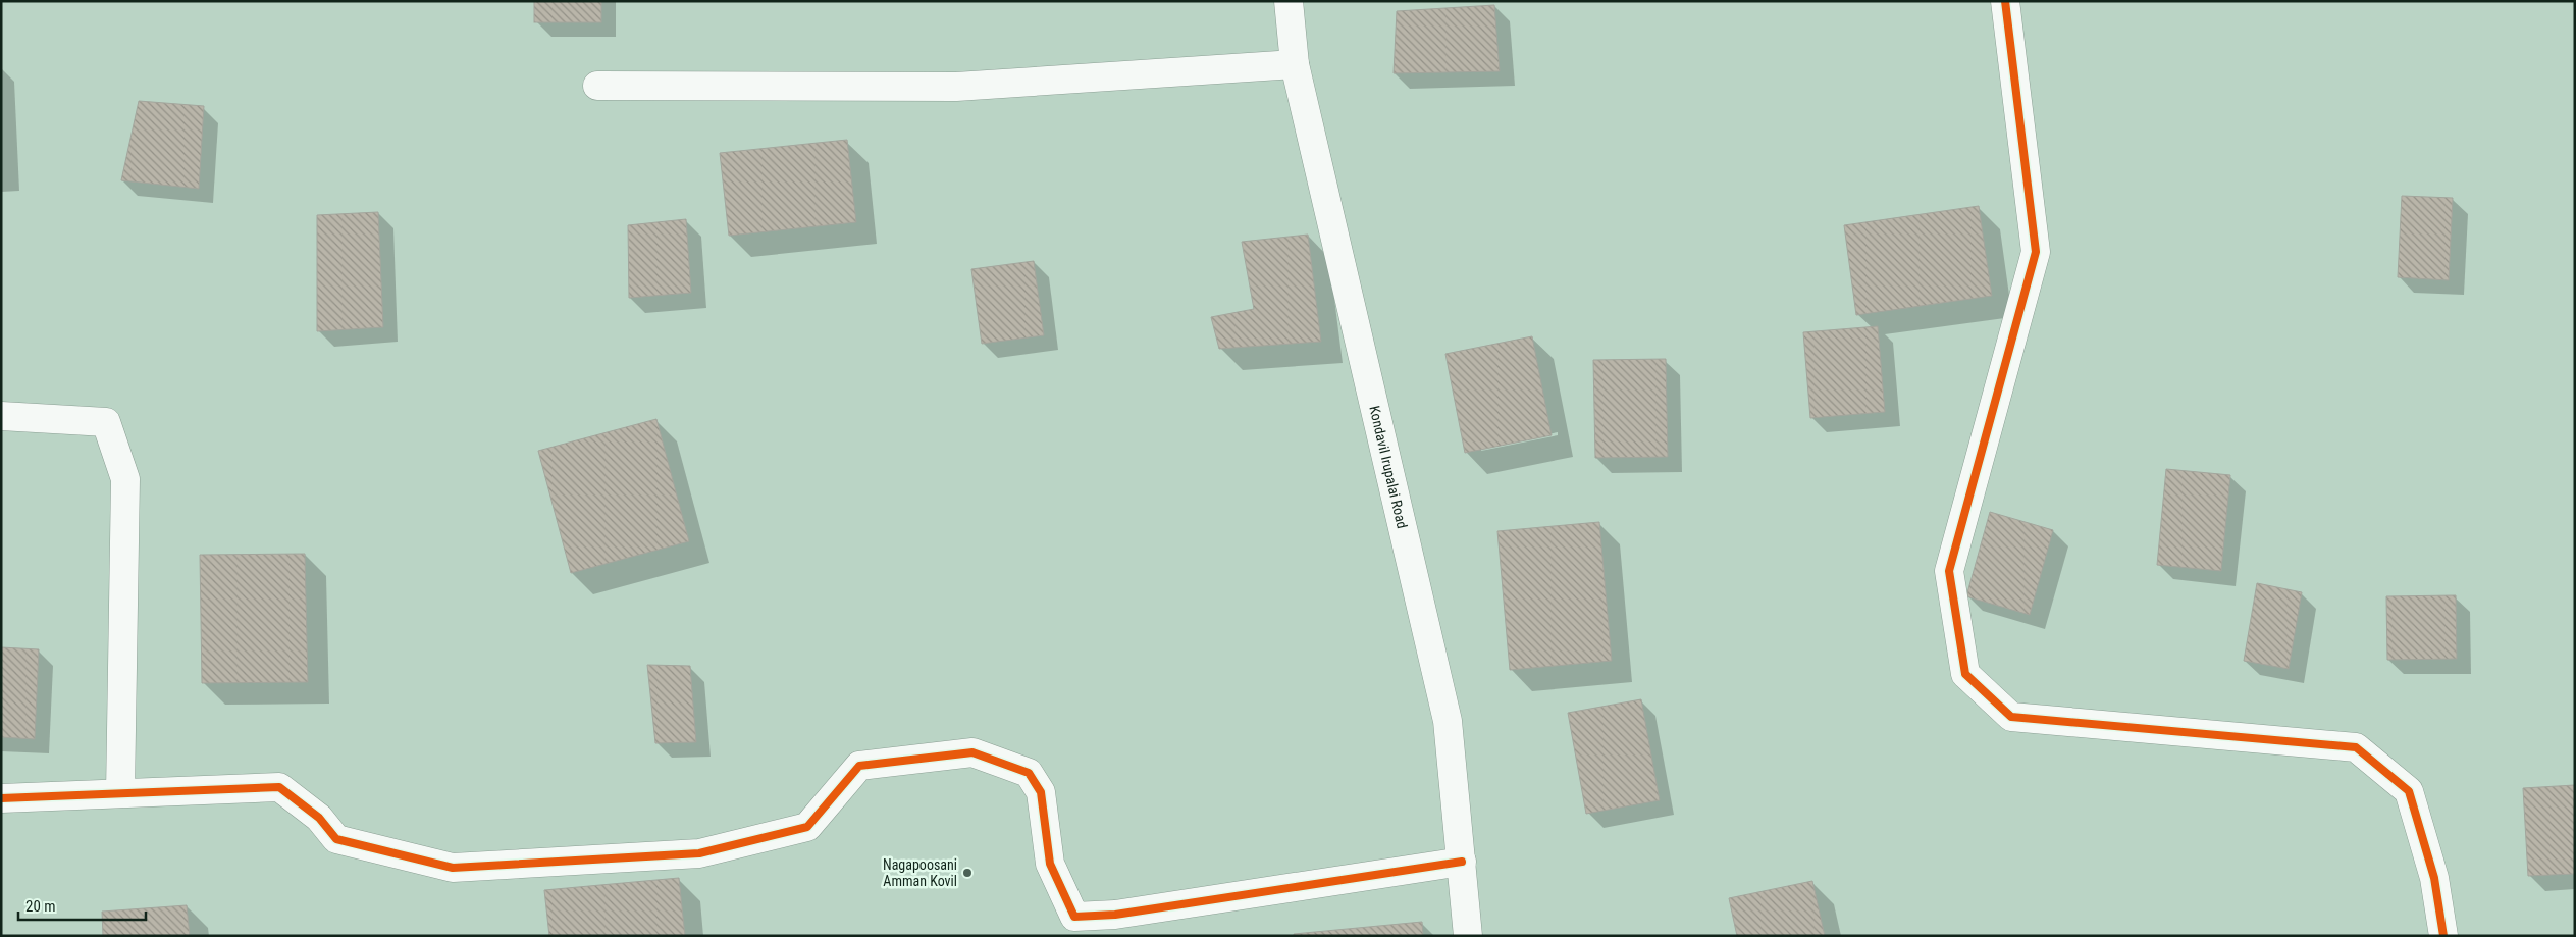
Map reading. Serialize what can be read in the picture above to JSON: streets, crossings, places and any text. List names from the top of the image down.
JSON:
{
  "streets": {
    "street": ["Kondavil Irupalai Road"]
  },
  "places": ["Nagapoosani Amman Kovil"],
  "scale_bar": "20 m"
}
